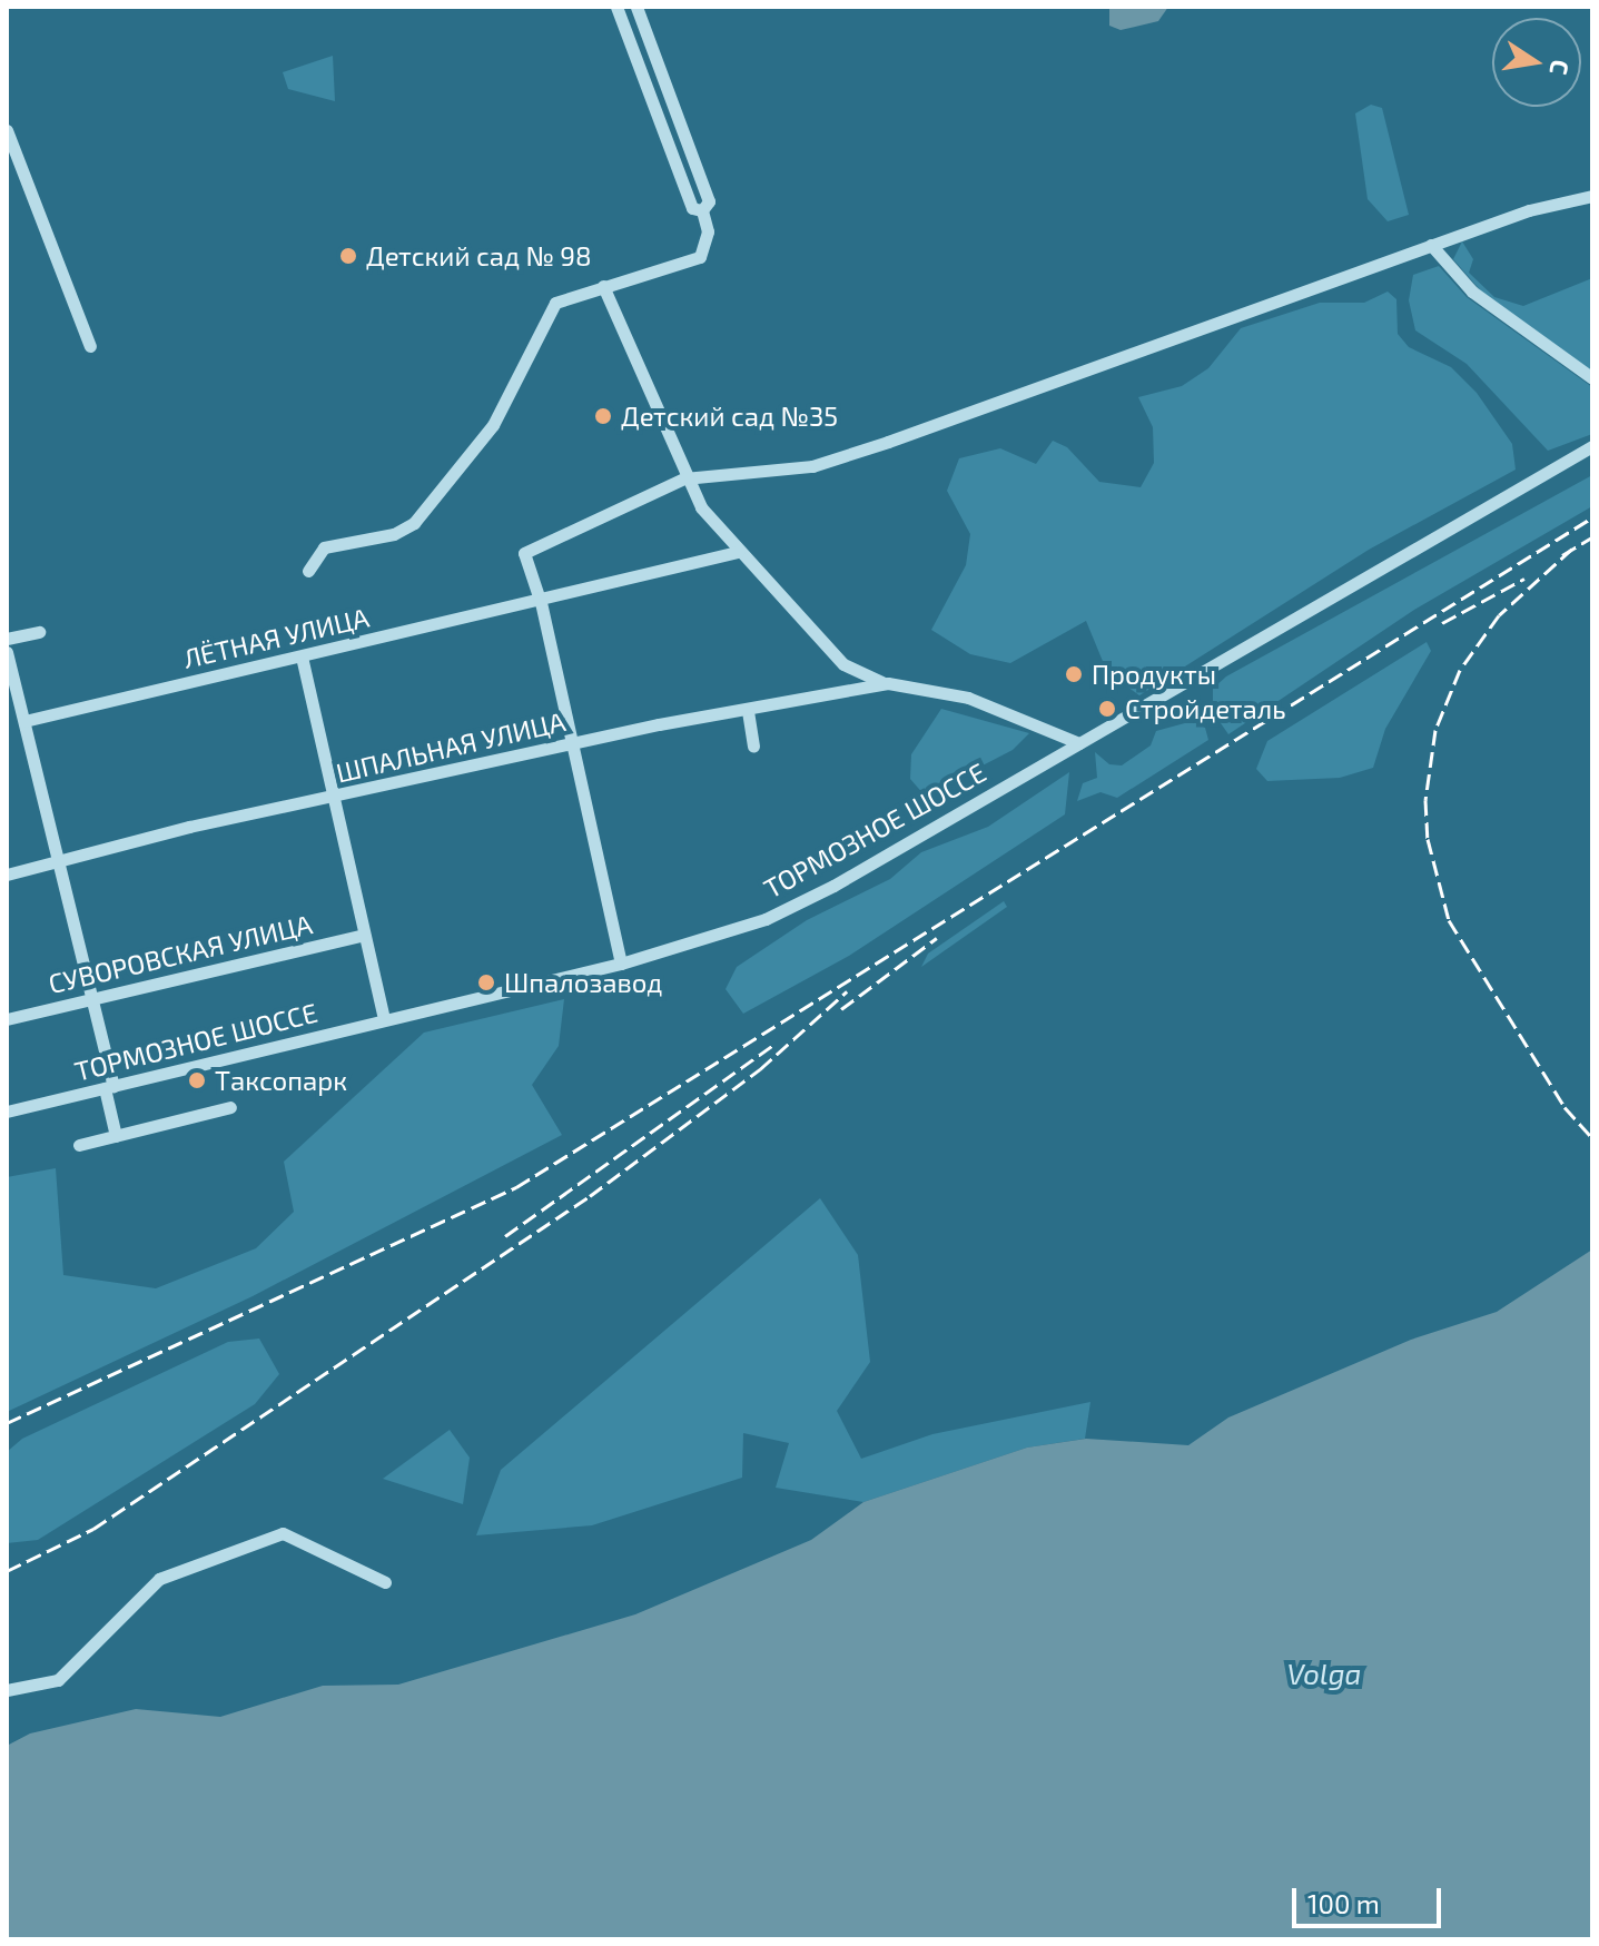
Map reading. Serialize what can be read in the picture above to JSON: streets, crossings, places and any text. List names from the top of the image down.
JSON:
{
  "streets": {
    "street": [
      "ЛЁТНАЯ УЛИЦА",
      "ШПАЛЬНАЯ УЛИЦА",
      "ТОРМОЗНОЕ ШОССЕ",
      "СУВОРОВСКАЯ УЛИЦА"
    ]
  },
  "crossings": [
    ["ШПАЛЬНАЯ УЛИЦА", "ТОРМОЗНОЕ ШОССЕ"]
  ],
  "water": ["Volga"],
  "places": [
    "Детский сад № 98",
    "Детский сад №35",
    "Продукты",
    "Стройдеталь",
    "Шпалозавод",
    "Таксопарк"
  ],
  "scale_bar": "100 m",
  "north": "right"
}
